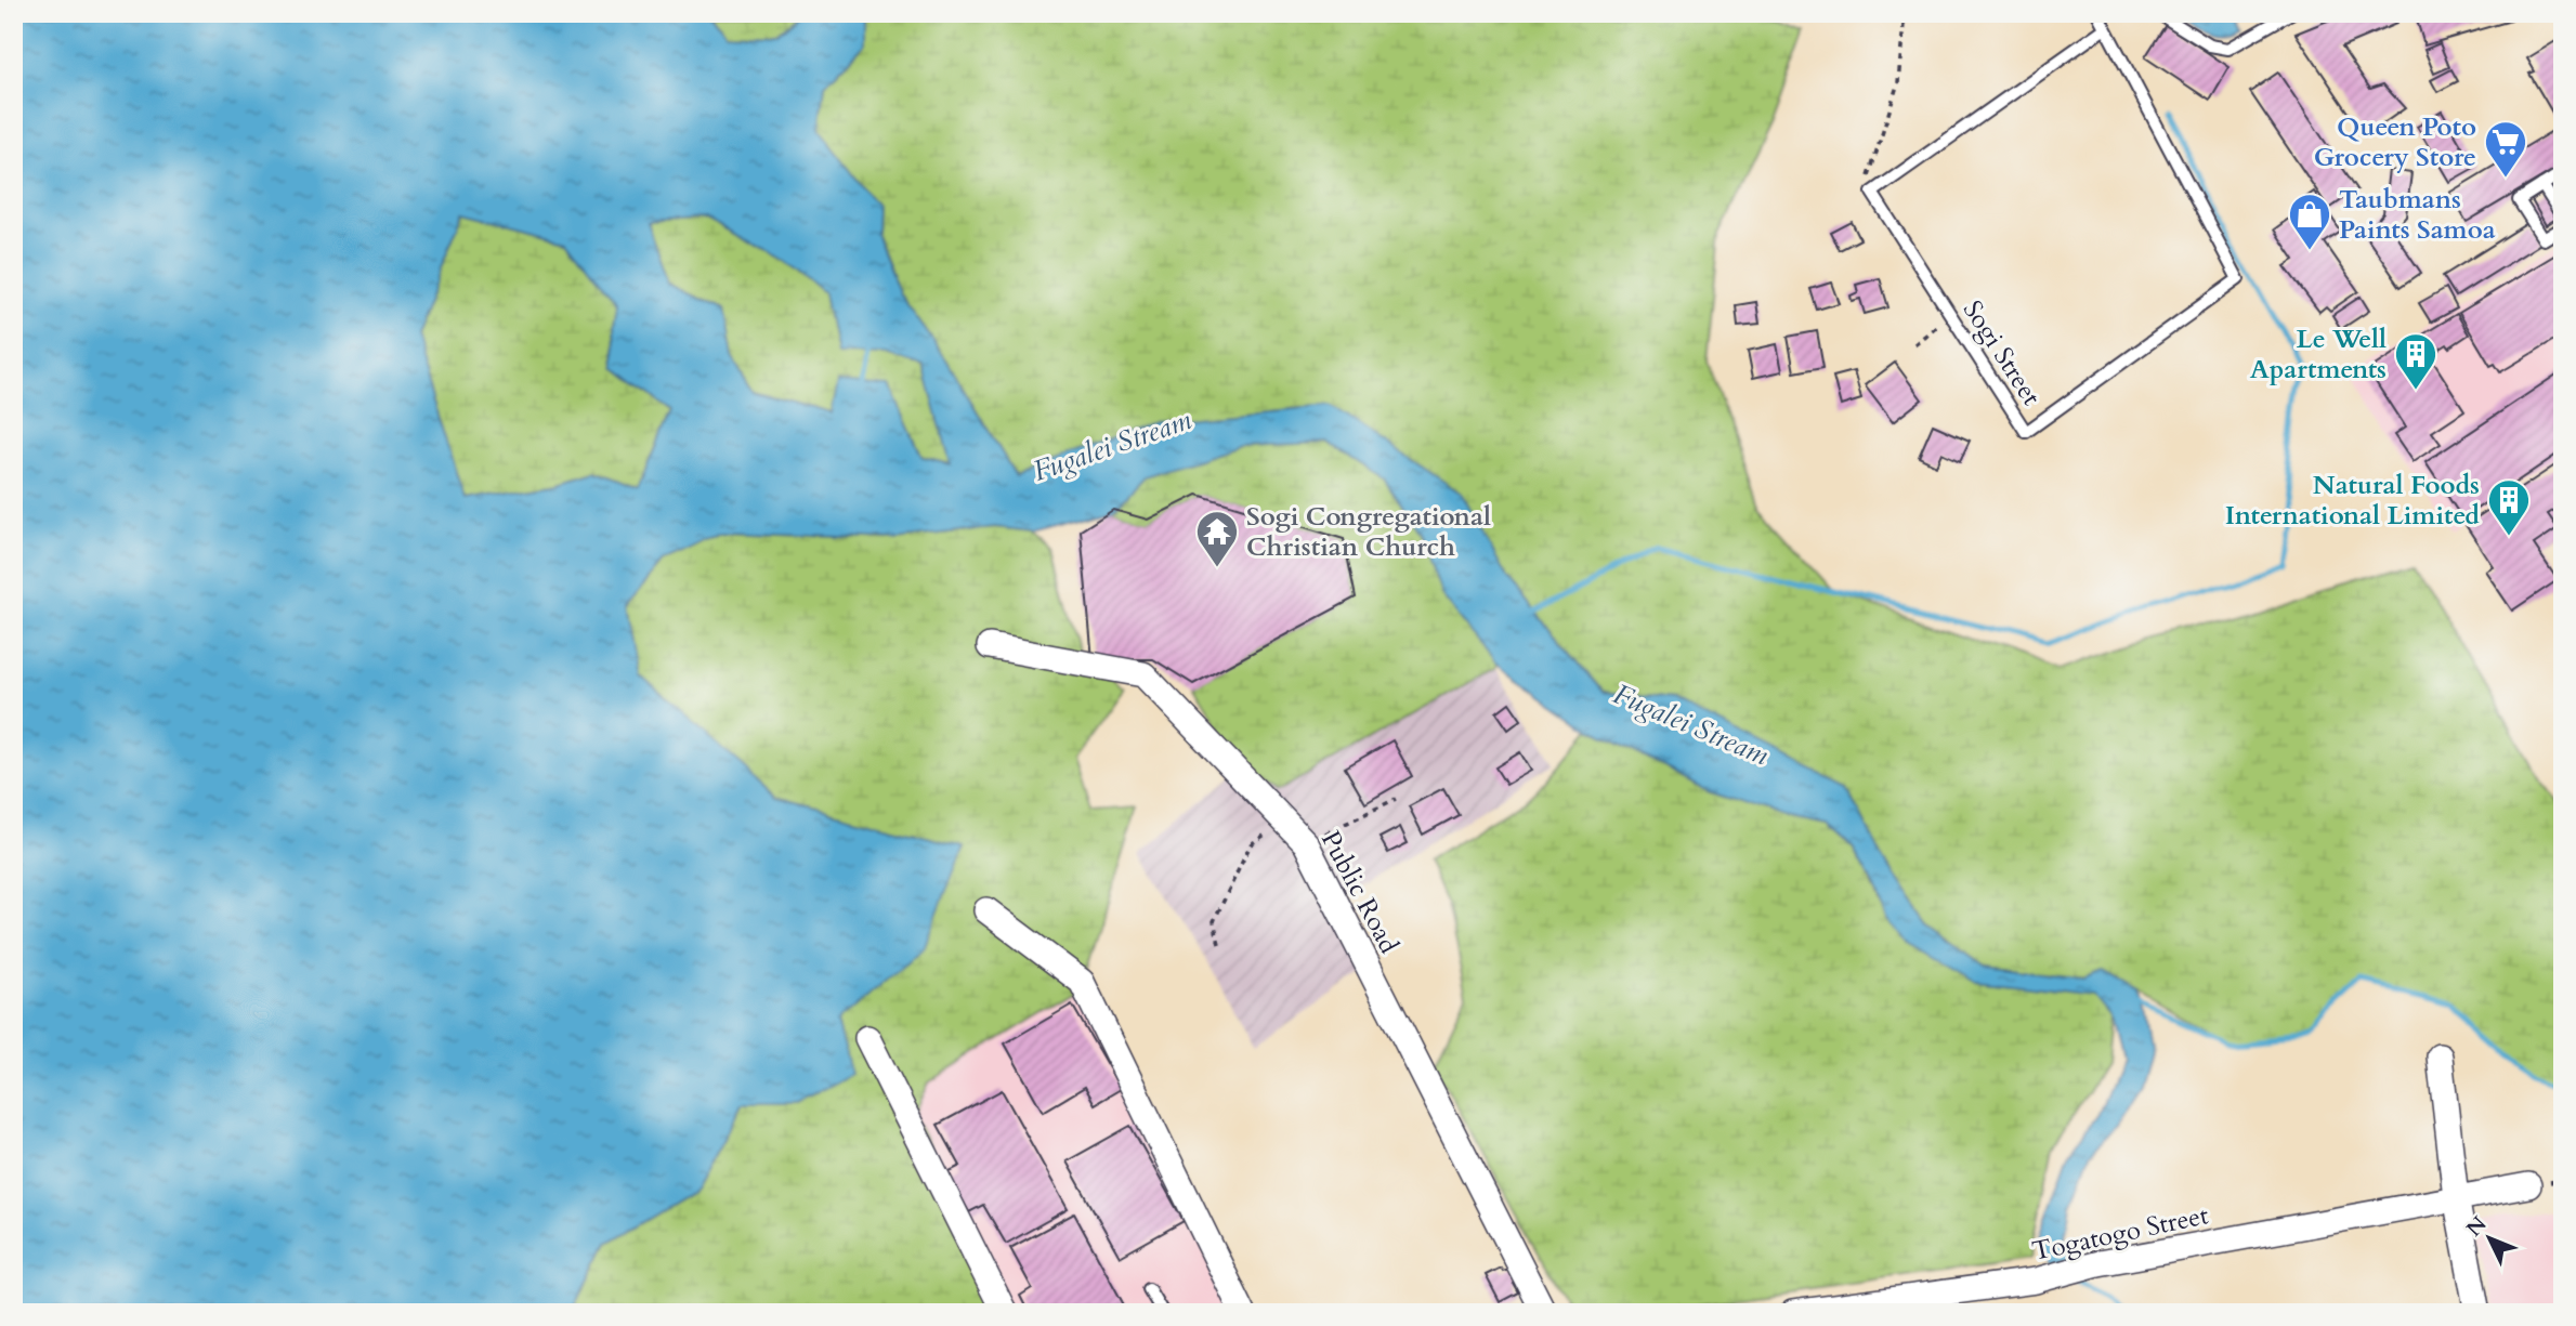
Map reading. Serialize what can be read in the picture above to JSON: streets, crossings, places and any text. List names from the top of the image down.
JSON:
{
  "streets": {
    "street": ["Public Road", "Togatogo Street"],
    "lane": ["Sogi Street"]
  },
  "water": ["Fugalei Stream"],
  "places": {
    "supermarket": ["Queen Poto Grocery Store"],
    "shop": ["Taubmans Paints Samoa"],
    "building": ["Le Well Apartments", "Natural Foods International Limited"],
    "temple": ["Sogi Congregational Christian Church"]
  },
  "north": "top left"
}
